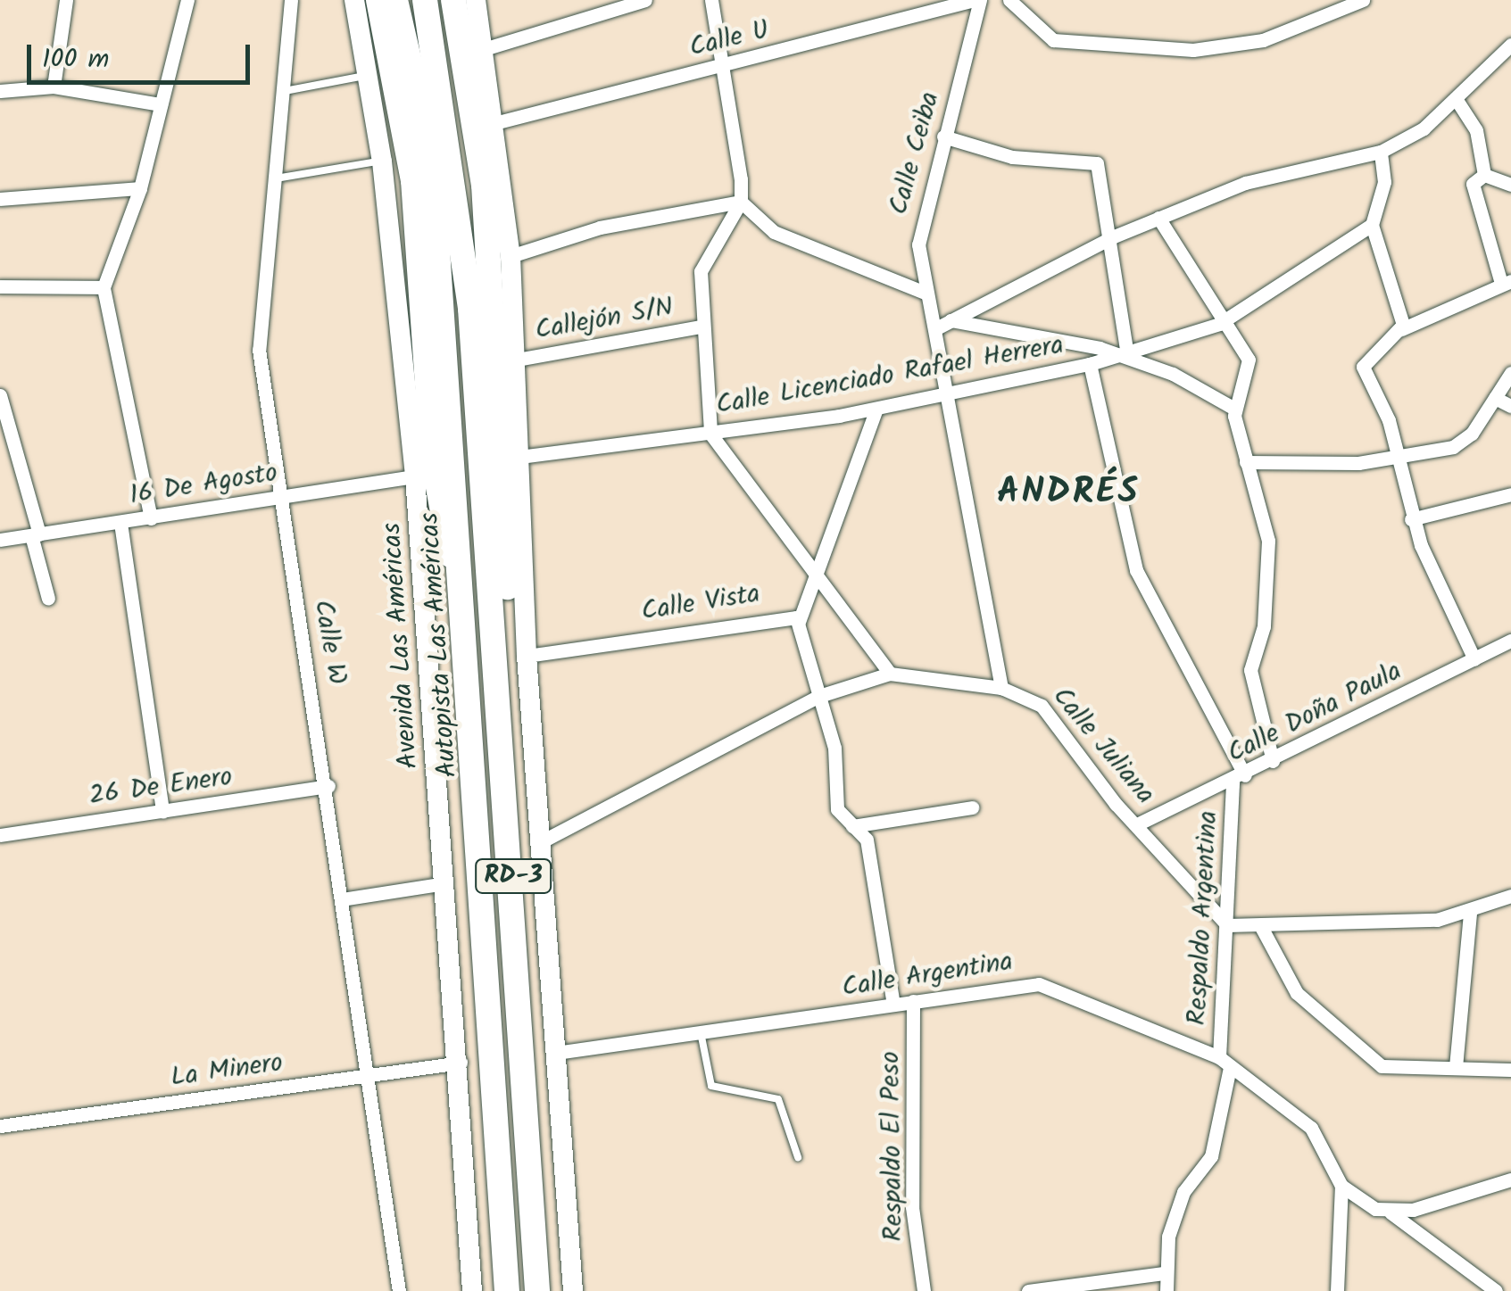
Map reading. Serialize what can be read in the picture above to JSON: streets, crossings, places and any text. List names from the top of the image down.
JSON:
{
  "streets": {
    "highway": ["Autopista Las Américas", "RD-3"],
    "street": [
      "Calle U",
      "Calle Ceiba",
      "Callejón S/N",
      "Calle Licenciado Rafael Herrera",
      "16 De Agosto",
      "Calle Vista",
      "Calle W",
      "Avenida Las Américas",
      "Calle Doña Paula",
      "Calle Juliana",
      "26 De Enero",
      "Respaldo Argentina",
      "Calle Argentina",
      "La Minero",
      "Respaldo El Peso"
    ]
  },
  "crossings": [
    ["Calle U", "Calle Ceiba"],
    ["Calle Ceiba", "Calle Licenciado Rafael Herrera"],
    ["Calle Ceiba", "Calle Juliana"],
    ["16 De Agosto", "Calle W"],
    ["16 De Agosto", "Avenida Las Américas"],
    ["Calle Vista", "Calle Juliana"],
    ["Calle Vista", "Calle Argentina"],
    ["Calle W", "26 De Enero"],
    ["Calle W", "La Minero"],
    ["Avenida Las Américas", "La Minero"],
    ["Calle Doña Paula", "Calle Juliana"],
    ["Calle Doña Paula", "Respaldo Argentina"],
    ["Calle Juliana", "Respaldo Argentina"],
    ["Respaldo Argentina", "Calle Argentina"],
    ["Calle Argentina", "Respaldo El Peso"]
  ],
  "districts": ["ANDRÉS"],
  "scale_bar": "100 m"
}
